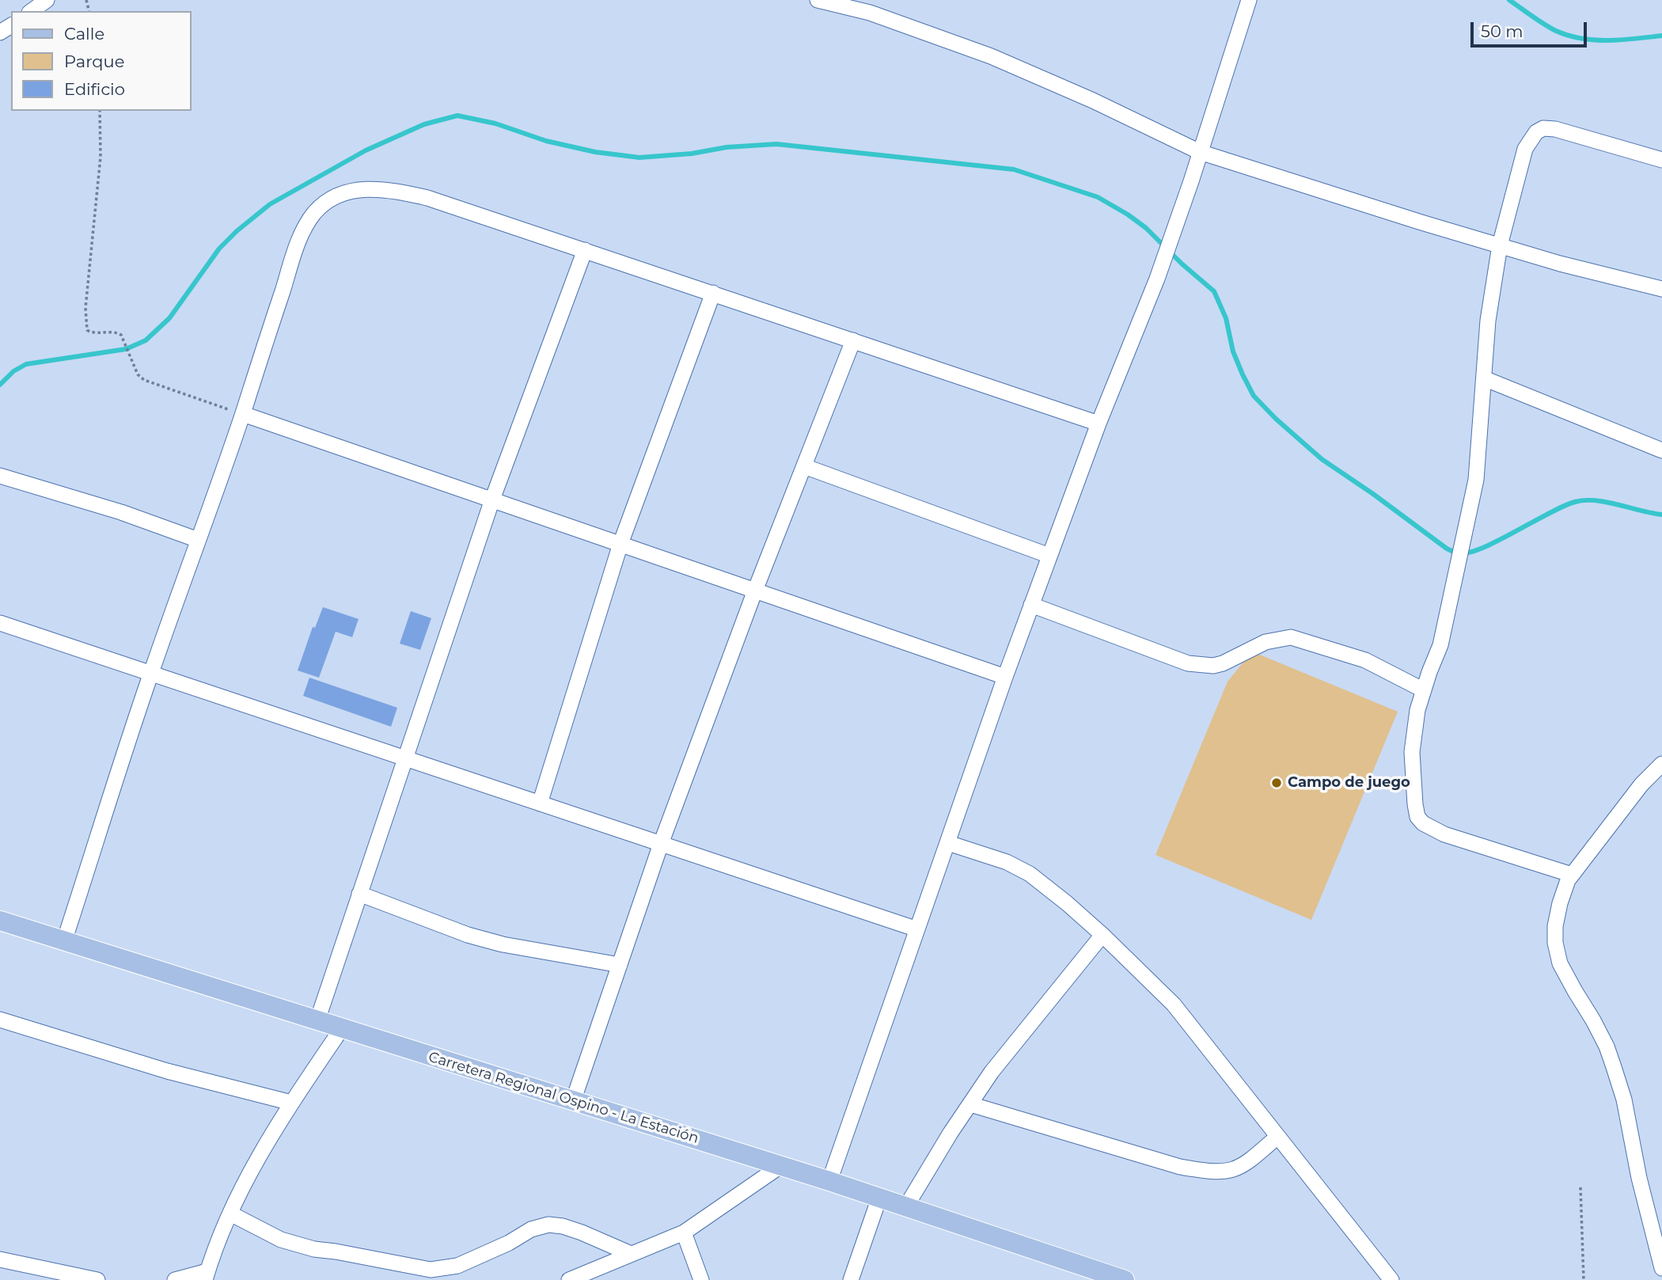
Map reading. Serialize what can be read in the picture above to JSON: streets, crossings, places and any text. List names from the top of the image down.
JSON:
{
  "streets": {
    "main road": ["Carretera Regional Ospino - La Estación"]
  },
  "places": ["Campo de juego"],
  "legend": ["Calle", "Parque", "Edificio"],
  "scale_bar": "50 m"
}
